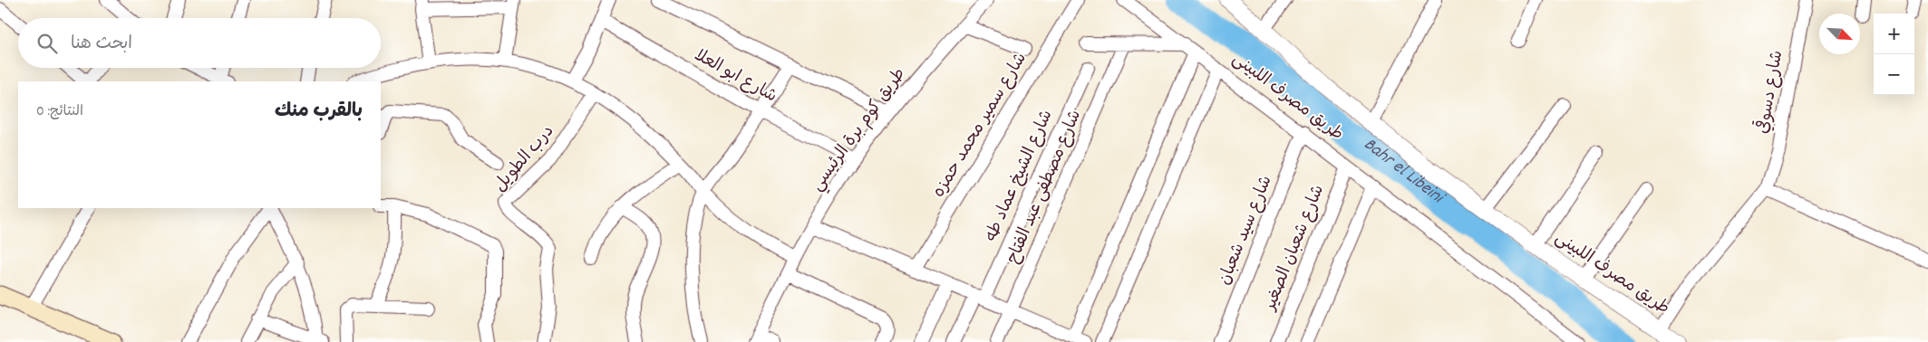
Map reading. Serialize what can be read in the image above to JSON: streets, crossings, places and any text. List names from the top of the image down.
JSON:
{
  "streets": {
    "street": [
      "شارع ابو العلا",
      "شارع دسوقي",
      "طريق مصرف اللبينى",
      "شارع سمير محمد حمزه",
      "طريق كوم برة الرئيسي",
      "درب الطويل",
      "شارع الشيخ عماد طه",
      "شارع مصطفى عبد الفتاح",
      "شارع سيد شعبان",
      "شارع شعبان الصغير"
    ]
  },
  "crossings": [
    ["شارع ابو العلا", "طريق كوم برة الرئيسي"],
    ["طريق مصرف اللبينى", "شارع سيد شعبان"],
    ["طريق مصرف اللبينى", "شارع شعبان الصغير"]
  ],
  "water": ["Bahr el Libeini"],
  "north": "bottom right",
  "page": {
    "map_buttons": ["+", "−"],
    "search": "ابحث هنا",
    "heading": ["بالقرب منك", "النتائج: 0"]
  }
}
